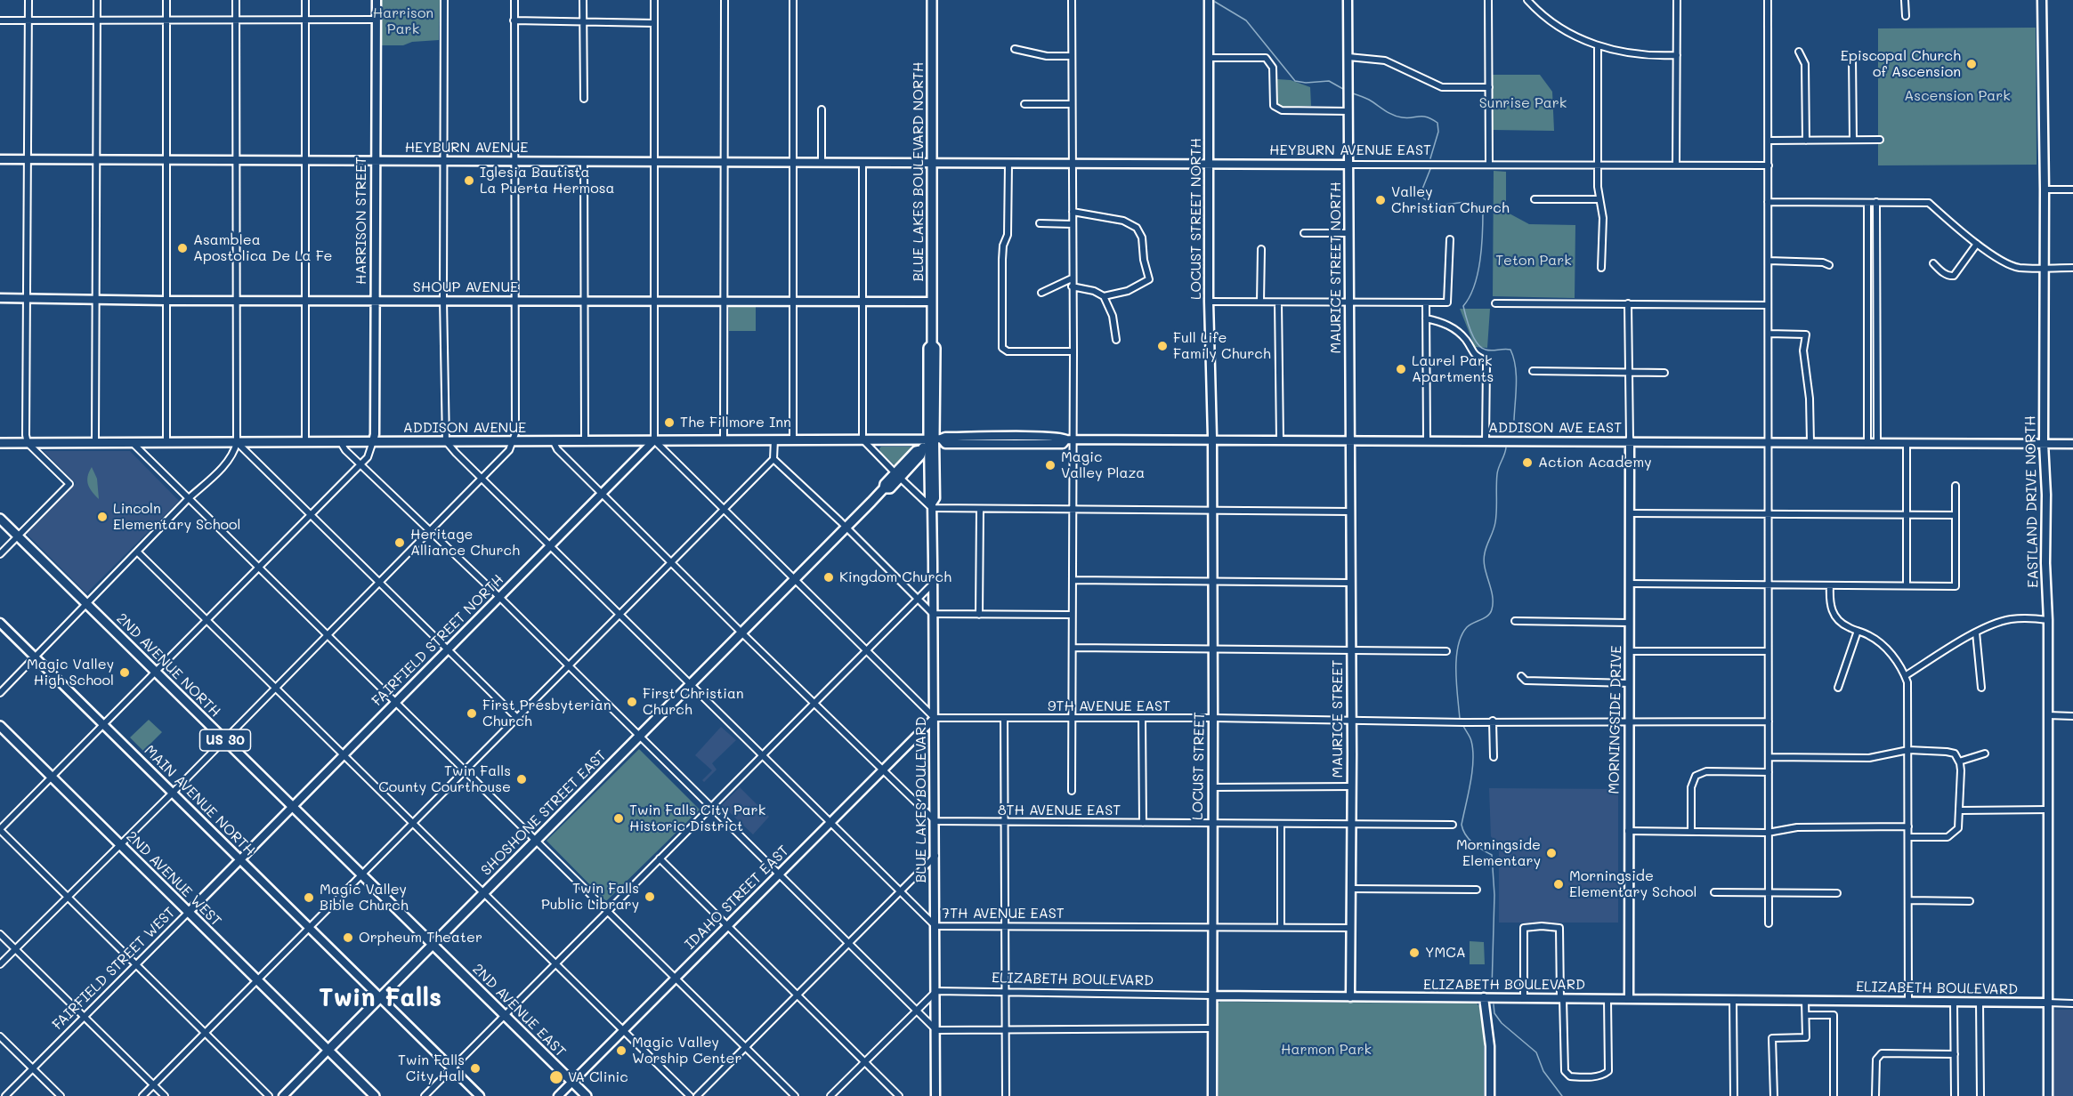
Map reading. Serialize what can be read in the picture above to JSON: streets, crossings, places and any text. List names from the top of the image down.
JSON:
{
  "streets": {
    "main road": [
      "BLUE LAKES BOULEVARD NORTH",
      "ADDISON AVENUE",
      "2ND AVENUE NORTH",
      "US 30",
      "SHOSHONE STREET EAST",
      "2ND AVENUE WEST",
      "2ND AVENUE EAST"
    ],
    "street": [
      "HEYBURN AVENUE",
      "HEYBURN AVENUE EAST",
      "LOCUST STREET NORTH",
      "HARRISON STREET",
      "MAURICE STREET NORTH",
      "SHOUP AVENUE",
      "ADDISON AVE EAST",
      "EASTLAND DRIVE NORTH",
      "FAIRFIELD STREET NORTH",
      "9TH AVENUE EAST",
      "MAURICE STREET",
      "MORNINGSIDE DRIVE",
      "LOCUST STREET",
      "BLUE LAKES BOULEVARD",
      "MAIN AVENUE NORTH",
      "8TH AVENUE EAST",
      "IDAHO STREET EAST",
      "7TH AVENUE EAST",
      "FAIRFIELD STREET WEST",
      "ELIZABETH BOULEVARD"
    ]
  },
  "crossings": [
    ["HEYBURN AVENUE", "HEYBURN AVENUE EAST"],
    ["HEYBURN AVENUE", "BLUE LAKES BOULEVARD NORTH"],
    ["HEYBURN AVENUE", "HARRISON STREET"],
    ["HEYBURN AVENUE EAST", "BLUE LAKES BOULEVARD NORTH"],
    ["HEYBURN AVENUE EAST", "LOCUST STREET NORTH"],
    ["HEYBURN AVENUE EAST", "MAURICE STREET NORTH"],
    ["BLUE LAKES BOULEVARD NORTH", "SHOUP AVENUE"],
    ["BLUE LAKES BOULEVARD NORTH", "ADDISON AVENUE"],
    ["BLUE LAKES BOULEVARD NORTH", "ADDISON AVE EAST"],
    ["BLUE LAKES BOULEVARD NORTH", "BLUE LAKES BOULEVARD"],
    ["BLUE LAKES BOULEVARD NORTH", "SHOSHONE STREET EAST"],
    ["LOCUST STREET NORTH", "ADDISON AVE EAST"],
    ["LOCUST STREET NORTH", "LOCUST STREET"],
    ["HARRISON STREET", "SHOUP AVENUE"],
    ["HARRISON STREET", "ADDISON AVENUE"],
    ["MAURICE STREET NORTH", "ADDISON AVE EAST"],
    ["MAURICE STREET NORTH", "MAURICE STREET"],
    ["ADDISON AVENUE", "ADDISON AVE EAST"],
    ["ADDISON AVENUE", "FAIRFIELD STREET NORTH"],
    ["ADDISON AVENUE", "BLUE LAKES BOULEVARD"],
    ["ADDISON AVENUE", "SHOSHONE STREET EAST"],
    ["ADDISON AVENUE", "7TH AVENUE EAST"],
    ["ADDISON AVE EAST", "EASTLAND DRIVE NORTH"],
    ["ADDISON AVE EAST", "MAURICE STREET"],
    ["ADDISON AVE EAST", "MORNINGSIDE DRIVE"],
    ["ADDISON AVE EAST", "LOCUST STREET"],
    ["ADDISON AVE EAST", "BLUE LAKES BOULEVARD"],
    ["ADDISON AVE EAST", "SHOSHONE STREET EAST"],
    ["EASTLAND DRIVE NORTH", "ELIZABETH BOULEVARD"],
    ["FAIRFIELD STREET NORTH", "2ND AVENUE NORTH"],
    ["FAIRFIELD STREET NORTH", "MAIN AVENUE NORTH"],
    ["FAIRFIELD STREET NORTH", "7TH AVENUE EAST"],
    ["FAIRFIELD STREET NORTH", "FAIRFIELD STREET WEST"],
    ["2ND AVENUE NORTH", "SHOSHONE STREET EAST"],
    ["2ND AVENUE NORTH", "2ND AVENUE EAST"],
    ["9TH AVENUE EAST", "MAURICE STREET"],
    ["9TH AVENUE EAST", "MORNINGSIDE DRIVE"],
    ["9TH AVENUE EAST", "LOCUST STREET"],
    ["9TH AVENUE EAST", "BLUE LAKES BOULEVARD"],
    ["9TH AVENUE EAST", "IDAHO STREET EAST"],
    ["MAURICE STREET", "8TH AVENUE EAST"],
    ["MAURICE STREET", "7TH AVENUE EAST"],
    ["MAURICE STREET", "ELIZABETH BOULEVARD"],
    ["MORNINGSIDE DRIVE", "ELIZABETH BOULEVARD"],
    ["LOCUST STREET", "8TH AVENUE EAST"],
    ["LOCUST STREET", "7TH AVENUE EAST"],
    ["LOCUST STREET", "ELIZABETH BOULEVARD"],
    ["BLUE LAKES BOULEVARD", "8TH AVENUE EAST"],
    ["BLUE LAKES BOULEVARD", "SHOSHONE STREET EAST"],
    ["BLUE LAKES BOULEVARD", "IDAHO STREET EAST"],
    ["BLUE LAKES BOULEVARD", "7TH AVENUE EAST"],
    ["BLUE LAKES BOULEVARD", "ELIZABETH BOULEVARD"],
    ["MAIN AVENUE NORTH", "SHOSHONE STREET EAST"],
    ["MAIN AVENUE NORTH", "FAIRFIELD STREET WEST"],
    ["SHOSHONE STREET EAST", "2ND AVENUE WEST"],
    ["SHOSHONE STREET EAST", "7TH AVENUE EAST"],
    ["SHOSHONE STREET EAST", "2ND AVENUE EAST"],
    ["2ND AVENUE WEST", "FAIRFIELD STREET WEST"],
    ["IDAHO STREET EAST", "7TH AVENUE EAST"],
    ["IDAHO STREET EAST", "2ND AVENUE EAST"]
  ],
  "districts": ["Twin Falls"],
  "parks": [
    "Harrison Park",
    "Ascension Park",
    "Sunrise Park",
    "Teton Park",
    "Harmon Park"
  ],
  "places": [
    "Episcopal Church of Ascension",
    "Iglesia Bautista La Puerta Hermosa",
    "Valley Christian Church",
    "Asamblea Apostolica De La Fe",
    "Full Life Family Church",
    "Laurel Park Apartments",
    "The Fillmore Inn",
    "Action Academy",
    "Magic Valley Plaza",
    "Lincoln Elementary School",
    "Heritage Alliance Church",
    "Kingdom Church",
    "Magic Valley High School",
    "First Christian Church",
    "First Presbyterian Church",
    "Twin Falls County Courthouse",
    "Twin Falls City Park Historic District",
    "Morningside Elementary",
    "Morningside Elementary School",
    "Twin Falls Public Library",
    "Magic Valley Bible Church",
    "Orpheum Theater",
    "YMCA",
    "Magic Valley Worship Center",
    "Twin Falls City Hall",
    "VA Clinic"
  ]
}
